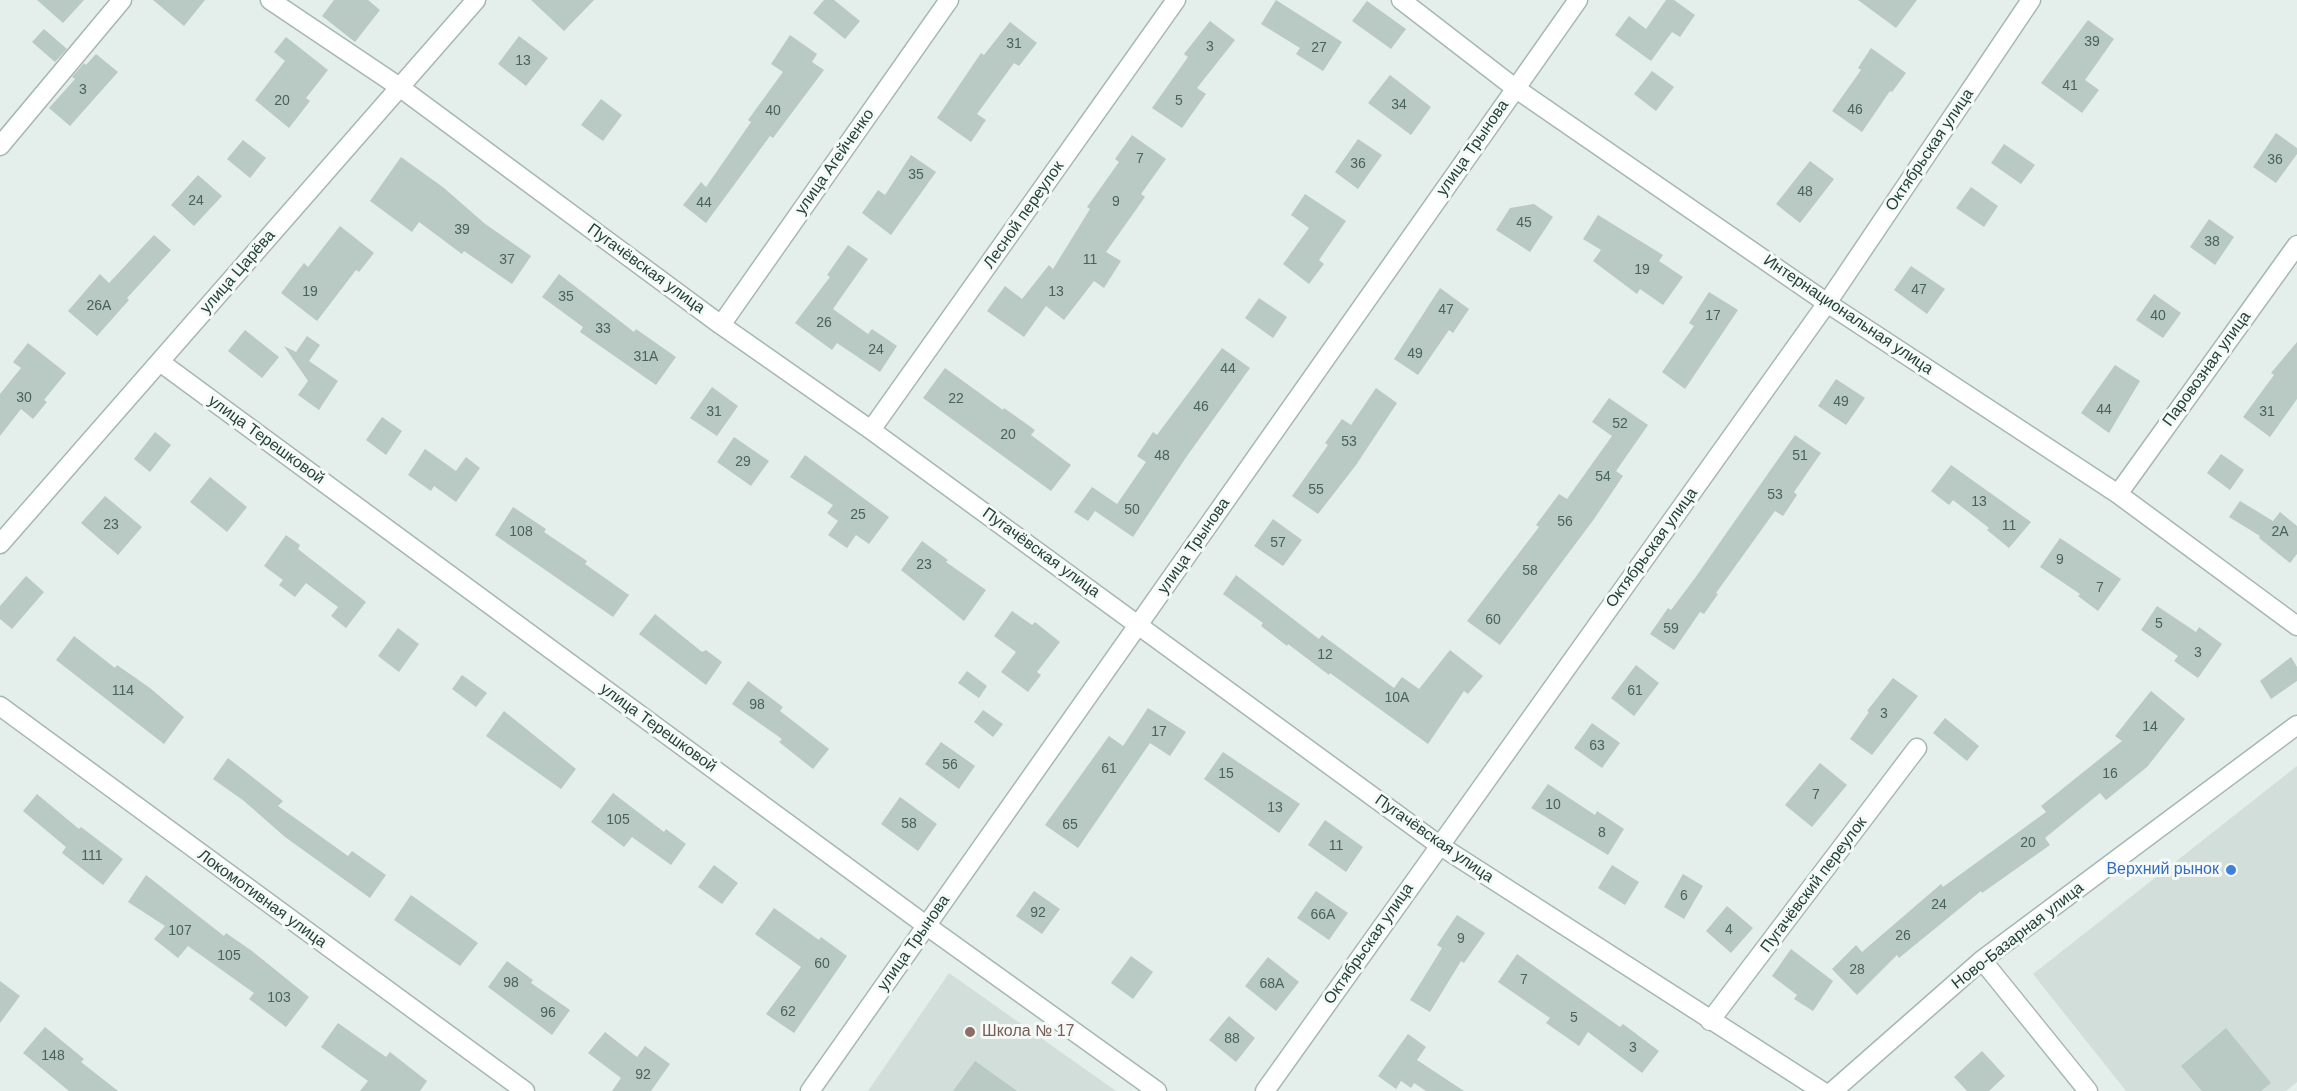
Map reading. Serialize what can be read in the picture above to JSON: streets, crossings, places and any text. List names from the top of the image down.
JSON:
{
  "streets": {
    "street": [
      "улица Трынова",
      "Октябрьская улица",
      "улица Агейченко",
      "Лесной переулок",
      "Пугачёвская улица",
      "улица Царёва",
      "Интернациональная улица",
      "Паровозная улица",
      "улица Терешковой",
      "Пугачёвский переулок",
      "Локомотивная улица",
      "Ново-Базарная улица"
    ]
  },
  "crossings": [
    ["улица Трынова", "Пугачёвская улица"],
    ["улица Трынова", "Интернациональная улица"],
    ["улица Трынова", "улица Терешковой"],
    ["Октябрьская улица", "Пугачёвская улица"],
    ["Октябрьская улица", "Интернациональная улица"],
    ["улица Агейченко", "Пугачёвская улица"],
    ["Лесной переулок", "Пугачёвская улица"],
    ["Пугачёвская улица", "улица Царёва"],
    ["Пугачёвская улица", "Пугачёвский переулок"],
    ["улица Царёва", "улица Терешковой"],
    ["Интернациональная улица", "Паровозная улица"]
  ],
  "places": ["Верхний рынок", "Школа № 17"],
  "house_numbers": [
    "39",
    "31",
    "3",
    "27",
    "13",
    "41",
    "3",
    "20",
    "5",
    "34",
    "46",
    "40",
    "7",
    "36",
    "36",
    "35",
    "48",
    "24",
    "9",
    "44",
    "45",
    "39",
    "38",
    "37",
    "11",
    "19",
    "47",
    "19",
    "13",
    "35",
    "26А",
    "47",
    "17",
    "40",
    "26",
    "33",
    "24",
    "49",
    "31А",
    "44",
    "30",
    "22",
    "49",
    "46",
    "44",
    "31",
    "31",
    "52",
    "20",
    "53",
    "48",
    "51",
    "29",
    "54",
    "55",
    "53",
    "13",
    "50",
    "25",
    "56",
    "23",
    "11",
    "108",
    "2А",
    "57",
    "9",
    "23",
    "58",
    "7",
    "60",
    "5",
    "59",
    "3",
    "12",
    "114",
    "61",
    "10А",
    "98",
    "3",
    "14",
    "17",
    "63",
    "56",
    "61",
    "15",
    "16",
    "7",
    "10",
    "13",
    "105",
    "58",
    "65",
    "8",
    "20",
    "11",
    "111",
    "6",
    "24",
    "92",
    "66А",
    "4",
    "107",
    "26",
    "9",
    "105",
    "60",
    "28",
    "7",
    "98",
    "68А",
    "103",
    "62",
    "96",
    "5",
    "88",
    "3",
    "148",
    "92"
  ]
}
